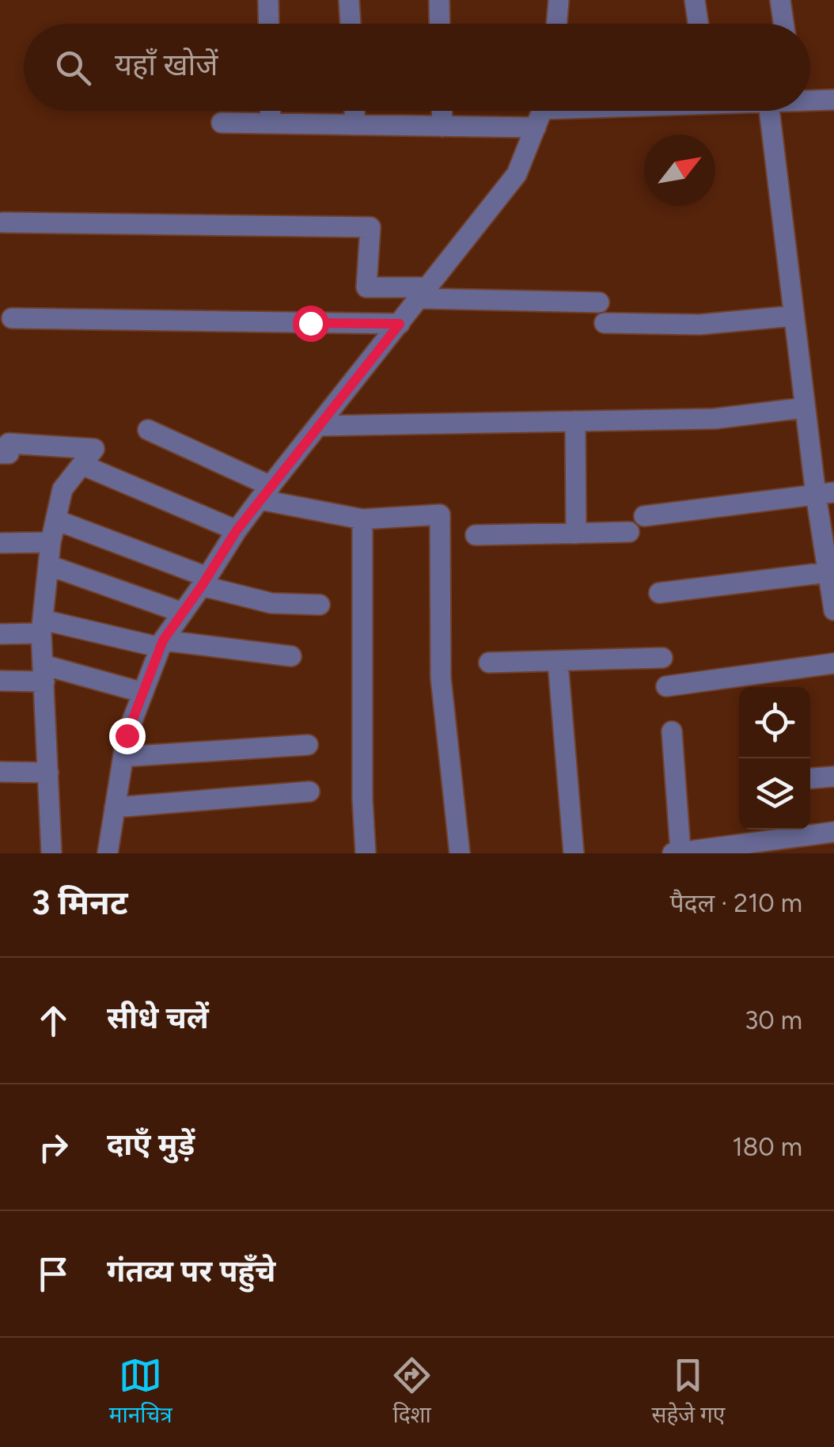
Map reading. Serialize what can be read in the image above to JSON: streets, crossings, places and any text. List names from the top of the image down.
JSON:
{
  "north": "top right",
  "page": {
    "search": "यहाँ खोजें",
    "heading": ["3 मिनट", "पैदल · 210 m"],
    "list": [
      ["सीधे चलें", "30 m"],
      ["दाएँ मुड़ें", "180 m"],
      "गंतव्य पर पहुँचे"
    ],
    "nav": ["मानचित्र", "दिशा", "सहेजे गए"]
  }
}
